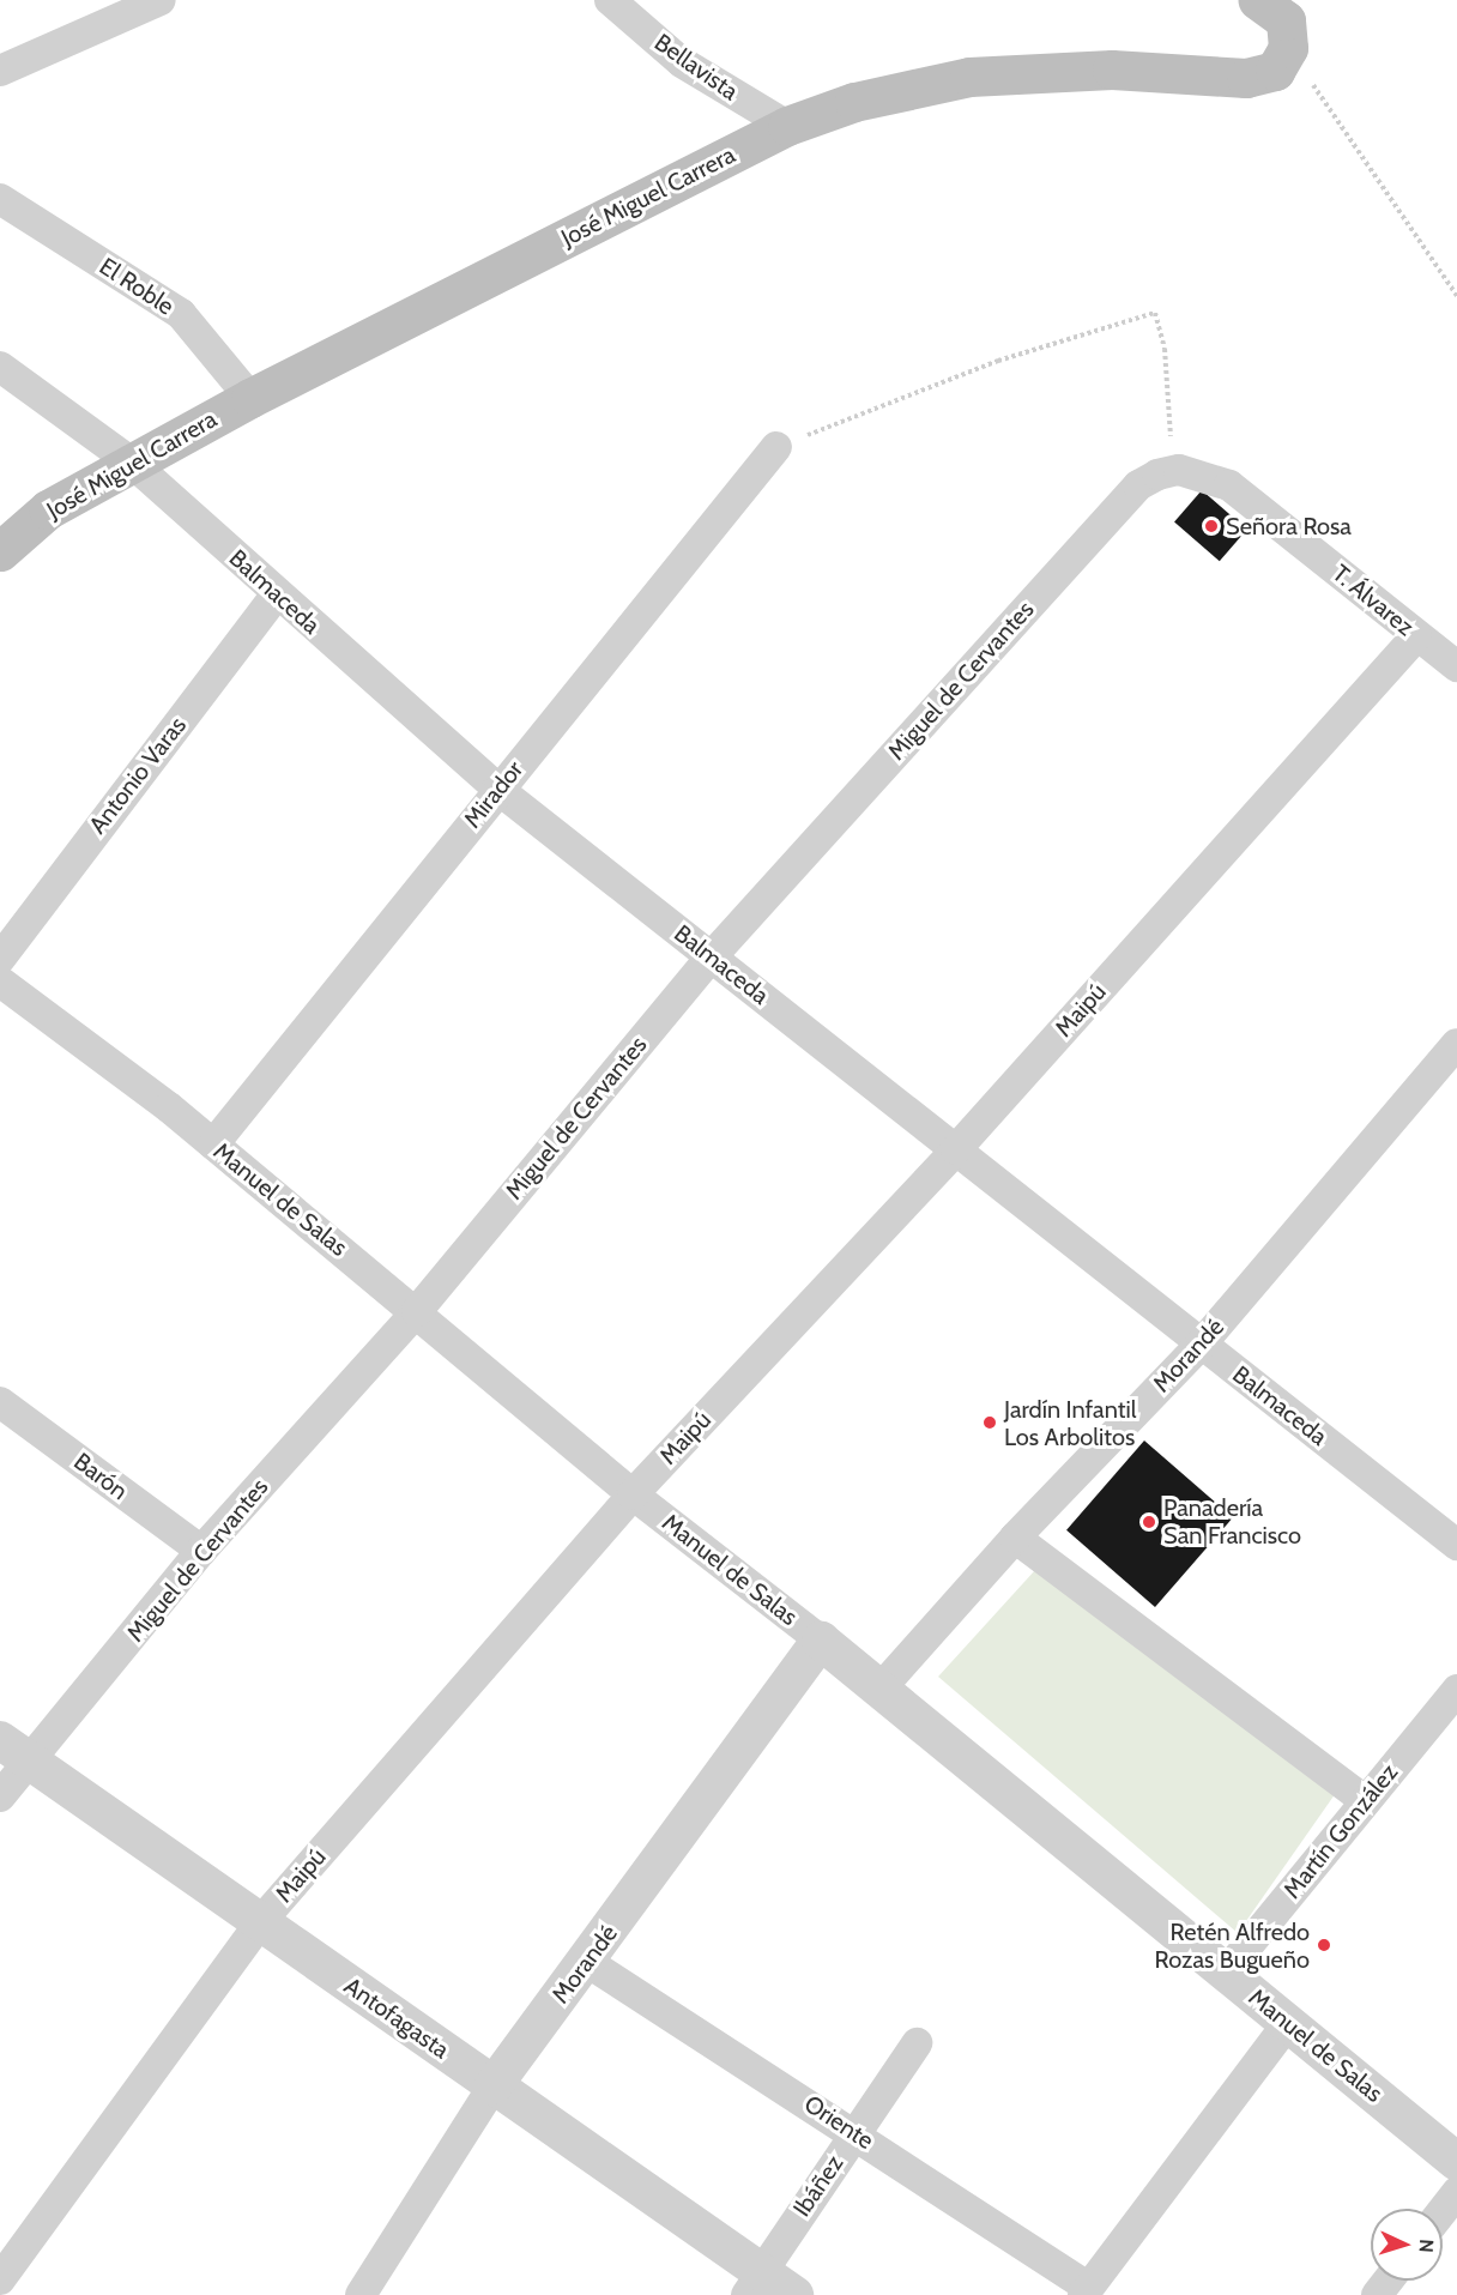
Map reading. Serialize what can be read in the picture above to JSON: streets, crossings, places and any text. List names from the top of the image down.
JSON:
{
  "streets": {
    "main road": ["José Miguel Carrera"],
    "street": [
      "Bellavista",
      "El Roble",
      "Balmaceda",
      "T. Álvarez",
      "Miguel de Cervantes",
      "Antonio Varas",
      "Mirador",
      "Maipú",
      "Manuel de Salas",
      "Morandé",
      "Barón",
      "Martín González",
      "Antofagasta",
      "Oriente",
      "Ibáñez"
    ]
  },
  "crossings": [
    ["Bellavista", "José Miguel Carrera"],
    ["José Miguel Carrera", "El Roble"],
    ["José Miguel Carrera", "Balmaceda"],
    ["Balmaceda", "Miguel de Cervantes"],
    ["Balmaceda", "Antonio Varas"],
    ["Balmaceda", "Mirador"],
    ["Balmaceda", "Maipú"],
    ["Balmaceda", "Morandé"],
    ["T. Álvarez", "Miguel de Cervantes"],
    ["T. Álvarez", "Maipú"],
    ["Miguel de Cervantes", "Manuel de Salas"],
    ["Miguel de Cervantes", "Barón"],
    ["Miguel de Cervantes", "Antofagasta"],
    ["Mirador", "Manuel de Salas"],
    ["Maipú", "Manuel de Salas"],
    ["Maipú", "Antofagasta"],
    ["Manuel de Salas", "Morandé"],
    ["Manuel de Salas", "Martín González"],
    ["Morandé", "Antofagasta"],
    ["Morandé", "Oriente"],
    ["Antofagasta", "Ibáñez"],
    ["Oriente", "Ibáñez"]
  ],
  "places": [
    "Señora Rosa",
    "Jardín Infantil Los Arbolitos",
    "Panadería San Francisco",
    "Retén Alfredo Rozas Bugueño"
  ],
  "north": "right"
}
